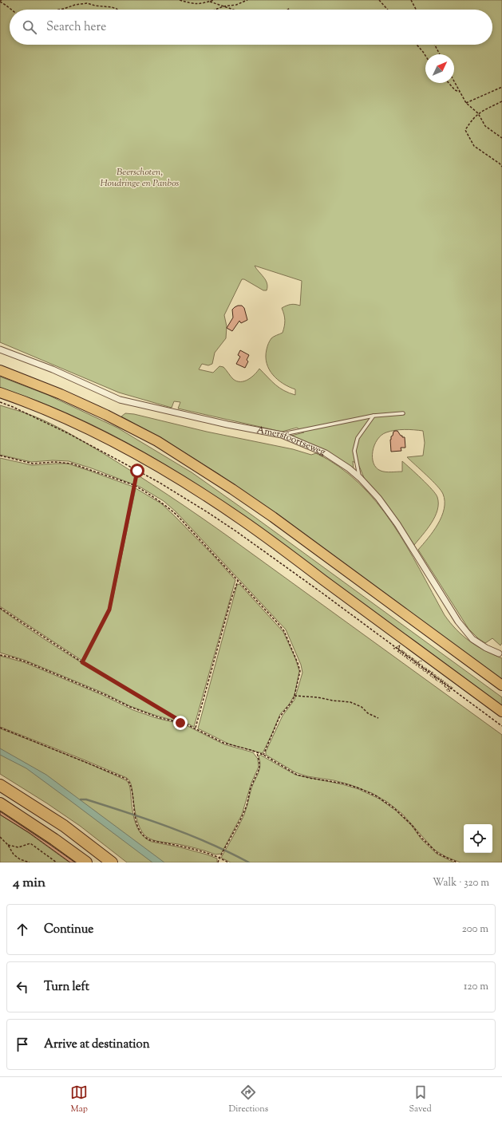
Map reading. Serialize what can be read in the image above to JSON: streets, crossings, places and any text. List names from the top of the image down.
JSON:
{
  "streets": {
    "main road": ["Amersfoortseweg"]
  },
  "parks": ["Beerschoten, Houdringe en Panbos"],
  "north": "top right",
  "page": {
    "search": "Search here",
    "heading": ["4 min", "Walk · 320 m"],
    "list": [
      ["Continue", "200 m"],
      ["Turn left", "120 m"],
      "Arrive at destination"
    ],
    "nav": ["Map", "Directions", "Saved"]
  }
}
